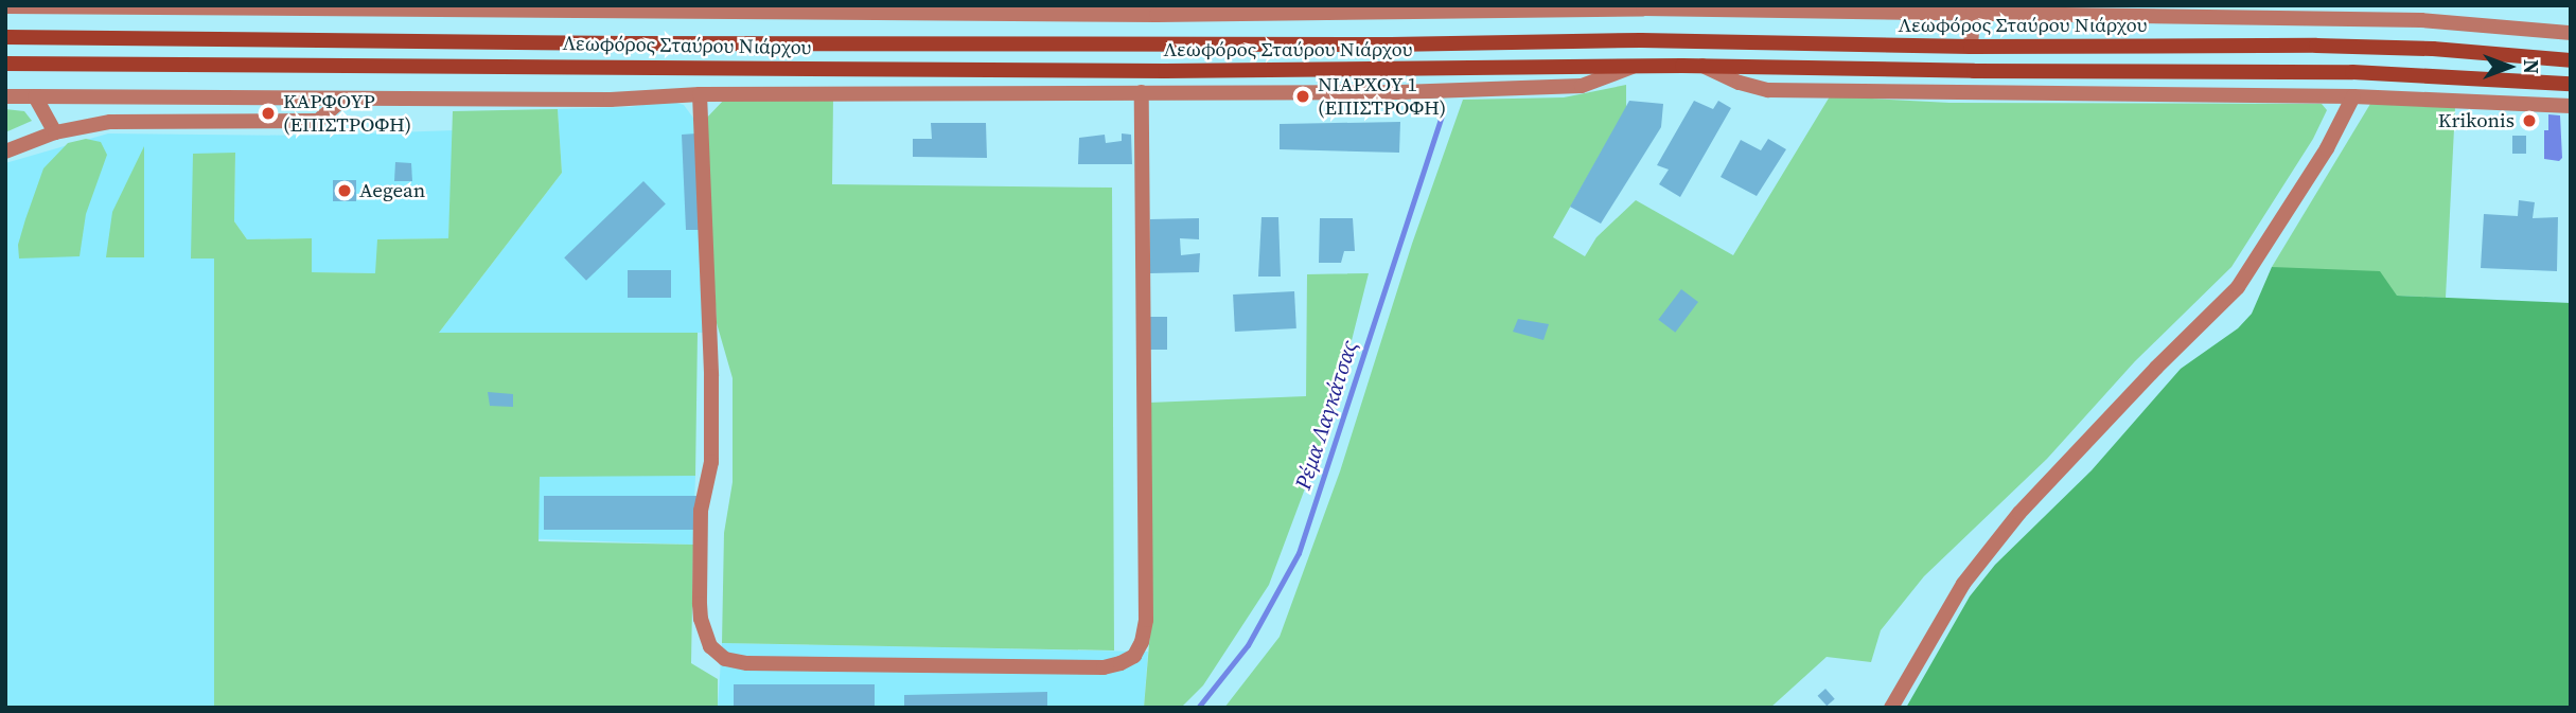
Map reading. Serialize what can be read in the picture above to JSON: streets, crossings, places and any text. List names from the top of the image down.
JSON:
{
  "streets": {
    "main road": ["Λεωφόρος Σταύρου Νιάρχου"]
  },
  "water": ["Ρέμα Λαγκάτσας"],
  "places": [
    "ΝΙΑΡΧΟΥ 1 (ΕΠΙΣΤΡΟΦΗ)",
    "ΚΑΡΦΟΥΡ (ΕΠΙΣΤΡΟΦΗ)",
    "Krikonis",
    "Aegean"
  ],
  "north": "right"
}
